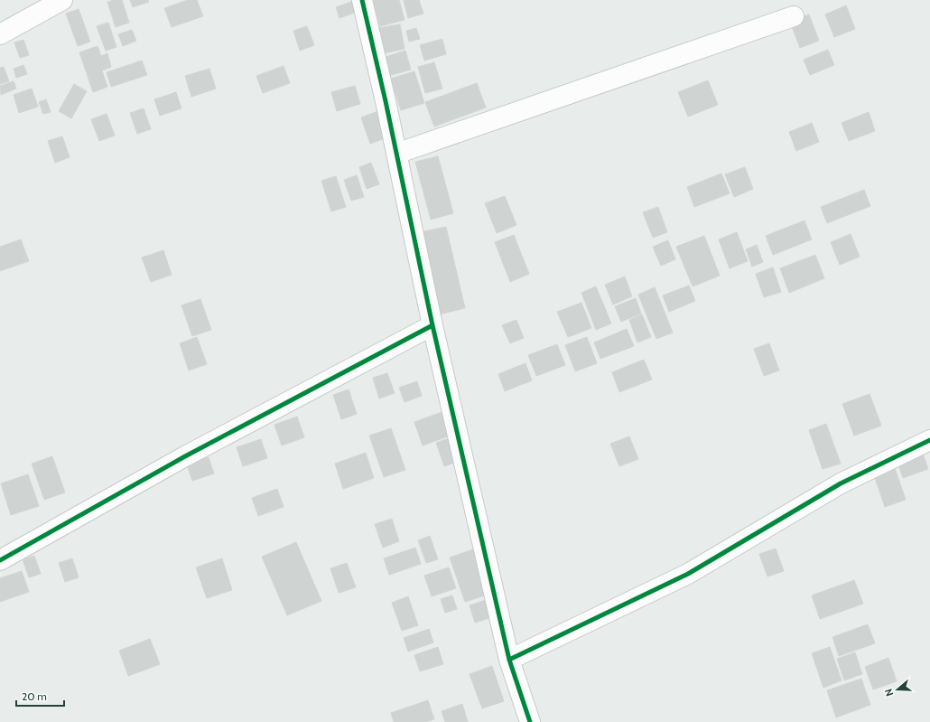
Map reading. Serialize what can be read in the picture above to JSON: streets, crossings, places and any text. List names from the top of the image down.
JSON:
{
  "scale_bar": "20 m",
  "north": "left"
}
